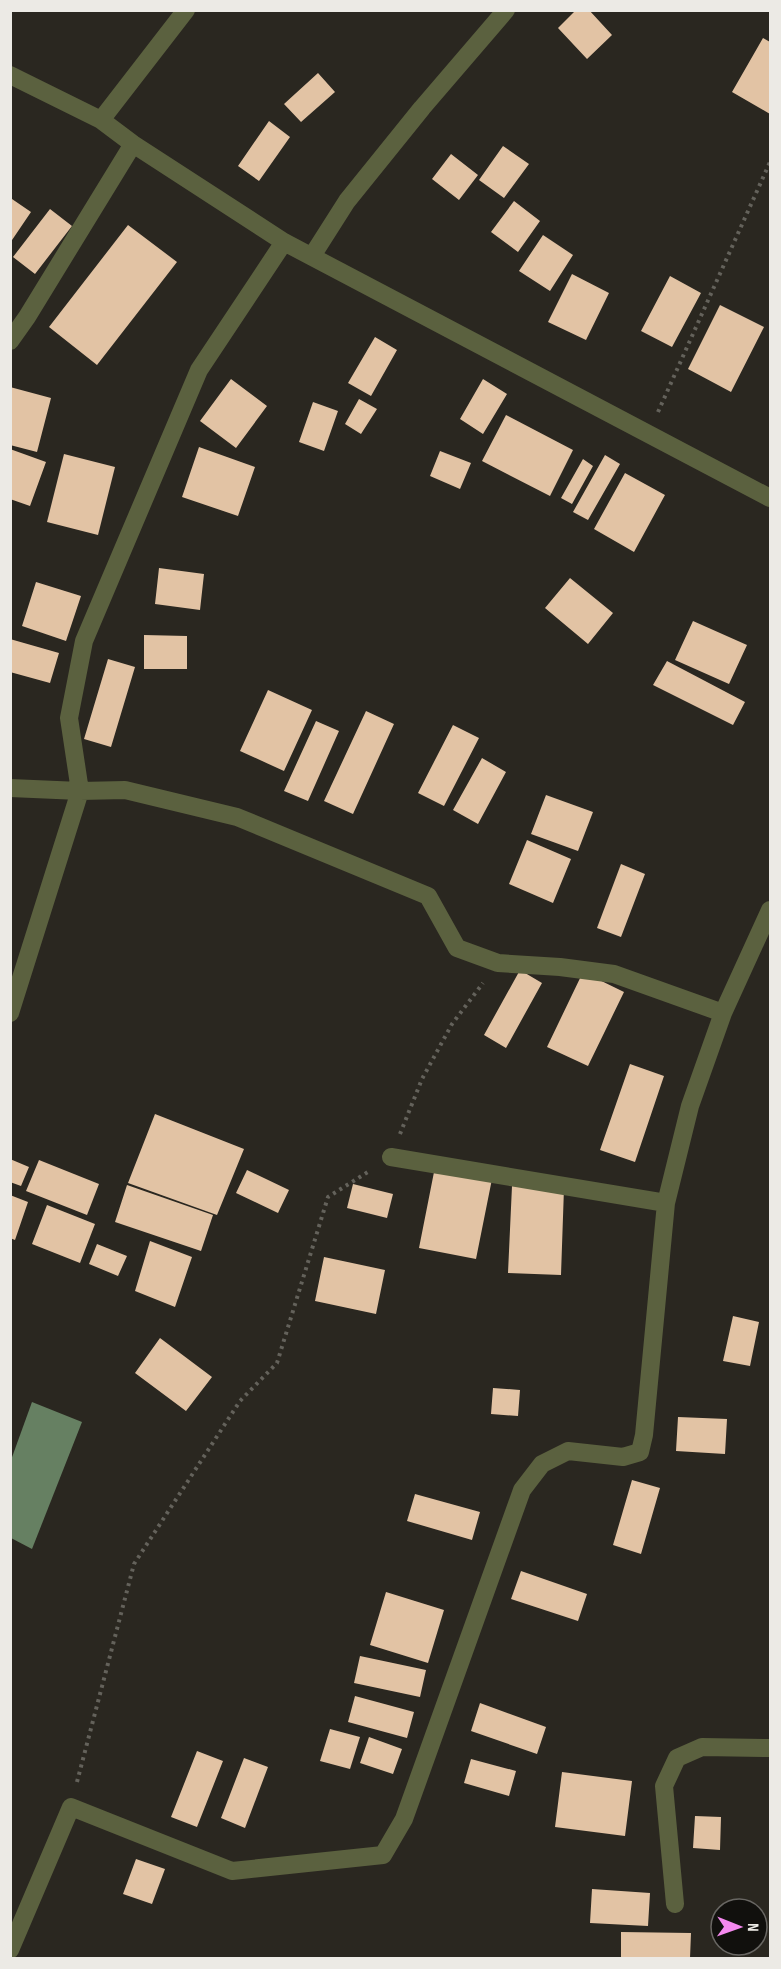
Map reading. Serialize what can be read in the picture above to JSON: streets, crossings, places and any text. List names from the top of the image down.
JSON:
{
  "north": "right"
}
